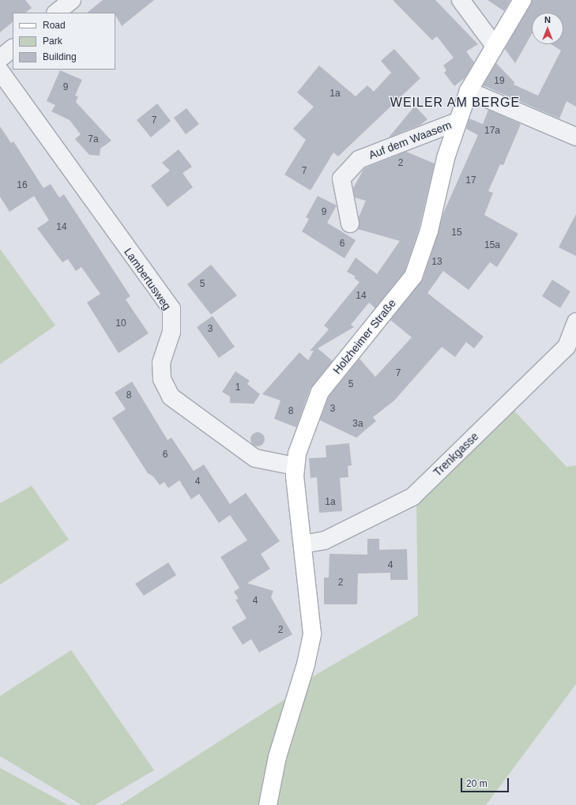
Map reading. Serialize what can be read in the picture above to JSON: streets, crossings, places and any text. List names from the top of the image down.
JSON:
{
  "streets": {
    "main road": ["Holzheimer Straße"],
    "street": ["Auf dem Waasem", "Lambertusweg", "Trenkgasse"]
  },
  "crossings": [
    ["Auf dem Waasem", "Holzheimer Straße"],
    ["Lambertusweg", "Holzheimer Straße"],
    ["Holzheimer Straße", "Trenkgasse"]
  ],
  "districts": ["WEILER AM BERGE"],
  "house_numbers": [
    "19",
    "9",
    "1a",
    "7",
    "17a",
    "7a",
    "2",
    "7",
    "17",
    "16",
    "9",
    "14",
    "15",
    "6",
    "15a",
    "13",
    "5",
    "14",
    "10",
    "3",
    "7",
    "5",
    "1",
    "8",
    "3",
    "8",
    "3a",
    "6",
    "4",
    "1a",
    "4",
    "2",
    "4",
    "2"
  ],
  "legend": ["Road", "Park", "Building"],
  "scale_bar": "20 m",
  "north": "top"
}
